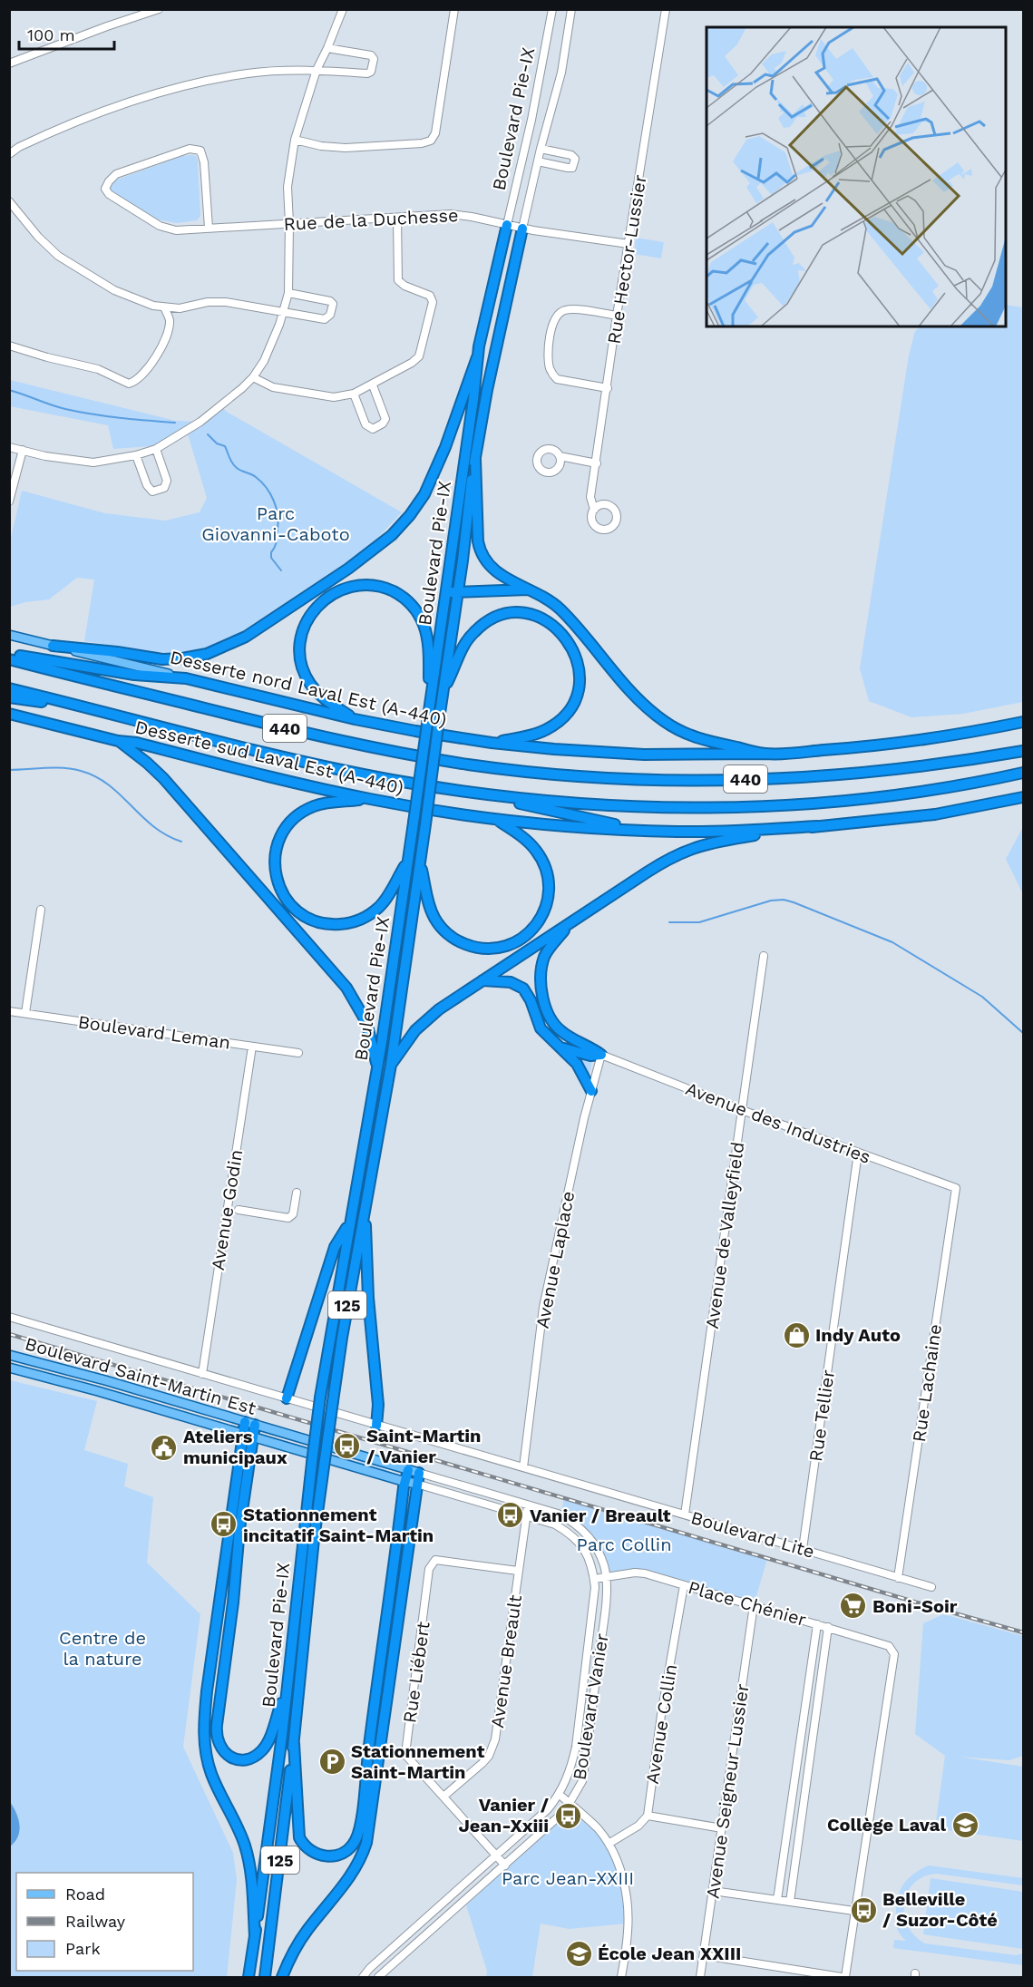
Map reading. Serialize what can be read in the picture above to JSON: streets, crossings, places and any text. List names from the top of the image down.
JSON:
{
  "streets": {
    "highway": [
      "Boulevard Pie-IX",
      "Desserte nord Laval Est (A-440)",
      "440",
      "Desserte sud Laval Est (A-440)",
      "125"
    ],
    "main road": ["Boulevard Saint-Martin Est"],
    "street": [
      "Rue de la Duchesse",
      "Rue Hector-Lussier",
      "Boulevard Leman",
      "Avenue des Industries",
      "Avenue Godin",
      "Avenue de Valleyfield",
      "Avenue Laplace",
      "Rue Lachaine",
      "Rue Tellier",
      "Boulevard Lite",
      "Place Chénier",
      "Avenue Breault",
      "Rue Liébert",
      "Boulevard Vanier",
      "Avenue Collin",
      "Avenue Seigneur Lussier"
    ]
  },
  "crossings": [
    ["Boulevard Pie-IX", "Rue de la Duchesse"],
    ["Rue de la Duchesse", "Rue Hector-Lussier"],
    ["Boulevard Leman", "Avenue Godin"],
    ["Avenue des Industries", "Avenue de Valleyfield"],
    ["Avenue des Industries", "Avenue Laplace"],
    ["Avenue des Industries", "Rue Lachaine"],
    ["Avenue des Industries", "Rue Tellier"],
    ["Avenue Godin", "Boulevard Lite"],
    ["Avenue de Valleyfield", "Boulevard Lite"],
    ["Avenue Laplace", "Boulevard Lite"],
    ["Boulevard Saint-Martin Est", "Boulevard Vanier"],
    ["Rue Lachaine", "Boulevard Lite"],
    ["Rue Tellier", "Boulevard Lite"],
    ["Place Chénier", "Boulevard Vanier"],
    ["Place Chénier", "Avenue Collin"],
    ["Place Chénier", "Avenue Seigneur Lussier"],
    ["Avenue Breault", "Rue Liébert"],
    ["Avenue Breault", "Boulevard Vanier"],
    ["Rue Liébert", "Boulevard Vanier"]
  ],
  "parks": [
    "Parc Giovanni-Caboto",
    "Parc Collin",
    "Centre de la nature",
    "Parc Jean-XXIII"
  ],
  "places": {
    "shop": ["Indy Auto"],
    "bus stop": [
      "Saint-Martin / Vanier",
      "Vanier / Breault",
      "Stationnement incitatif Saint-Martin",
      "Vanier / Jean-Xxiii",
      "Belleville / Suzor-Côté"
    ],
    "public building": ["Ateliers municipaux"],
    "supermarket": ["Boni-Soir"],
    "parking": ["Stationnement Saint-Martin"],
    "school or university": ["Collège Laval", "École Jean XXIII"]
  },
  "legend": ["Road", "Railway", "Park"],
  "scale_bar": "100 m"
}
